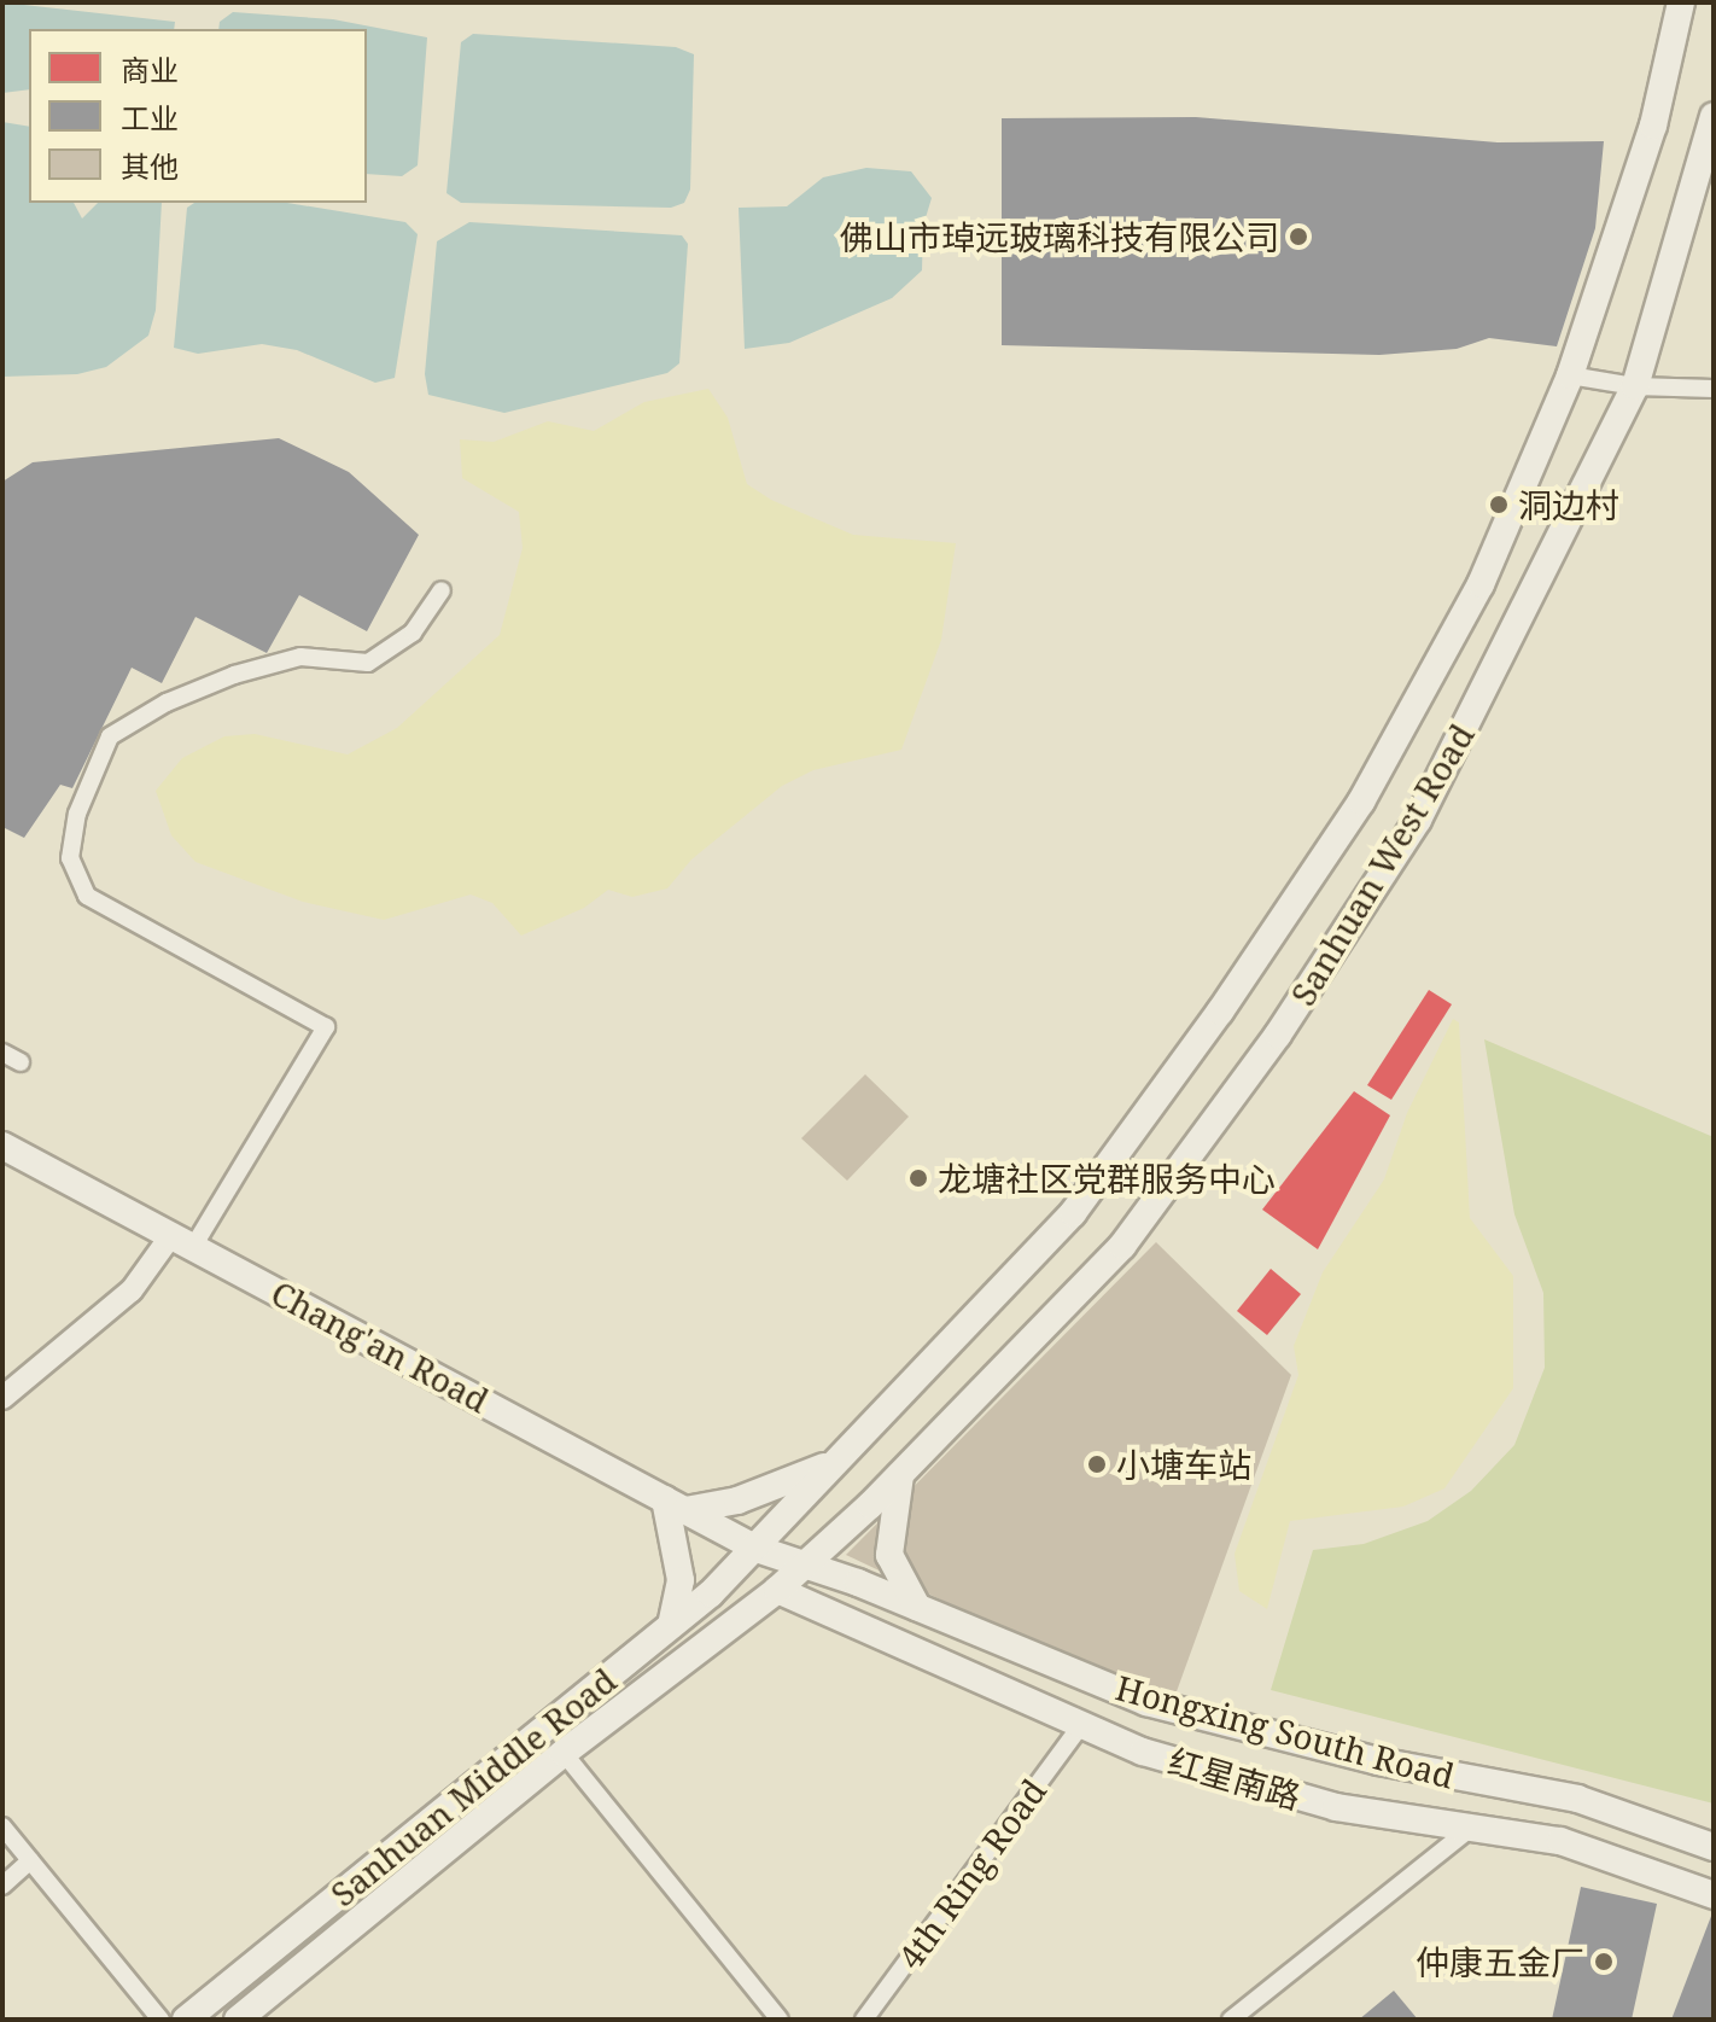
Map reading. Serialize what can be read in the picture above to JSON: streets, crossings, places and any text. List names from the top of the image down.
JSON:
{
  "streets": {
    "main road": [
      "Sanhuan West Road",
      "Chang'an Road",
      "Hongxing South Road",
      "红星南路",
      "Sanhuan Middle Road"
    ],
    "street": ["4th Ring Road"]
  },
  "crossings": [
    ["Sanhuan West Road", "Hongxing South Road"],
    ["Sanhuan West Road", "红星南路"],
    ["Chang'an Road", "Hongxing South Road"],
    ["Chang'an Road", "Sanhuan Middle Road"],
    ["Hongxing South Road", "Sanhuan Middle Road"],
    ["红星南路", "4th Ring Road"]
  ],
  "places": [
    "佛山市琸远玻璃科技有限公司",
    "洞边村",
    "龙塘社区党群服务中心",
    "小塘车站",
    "仲康五金厂"
  ],
  "legend": ["商业", "工业", "其他"]
}
